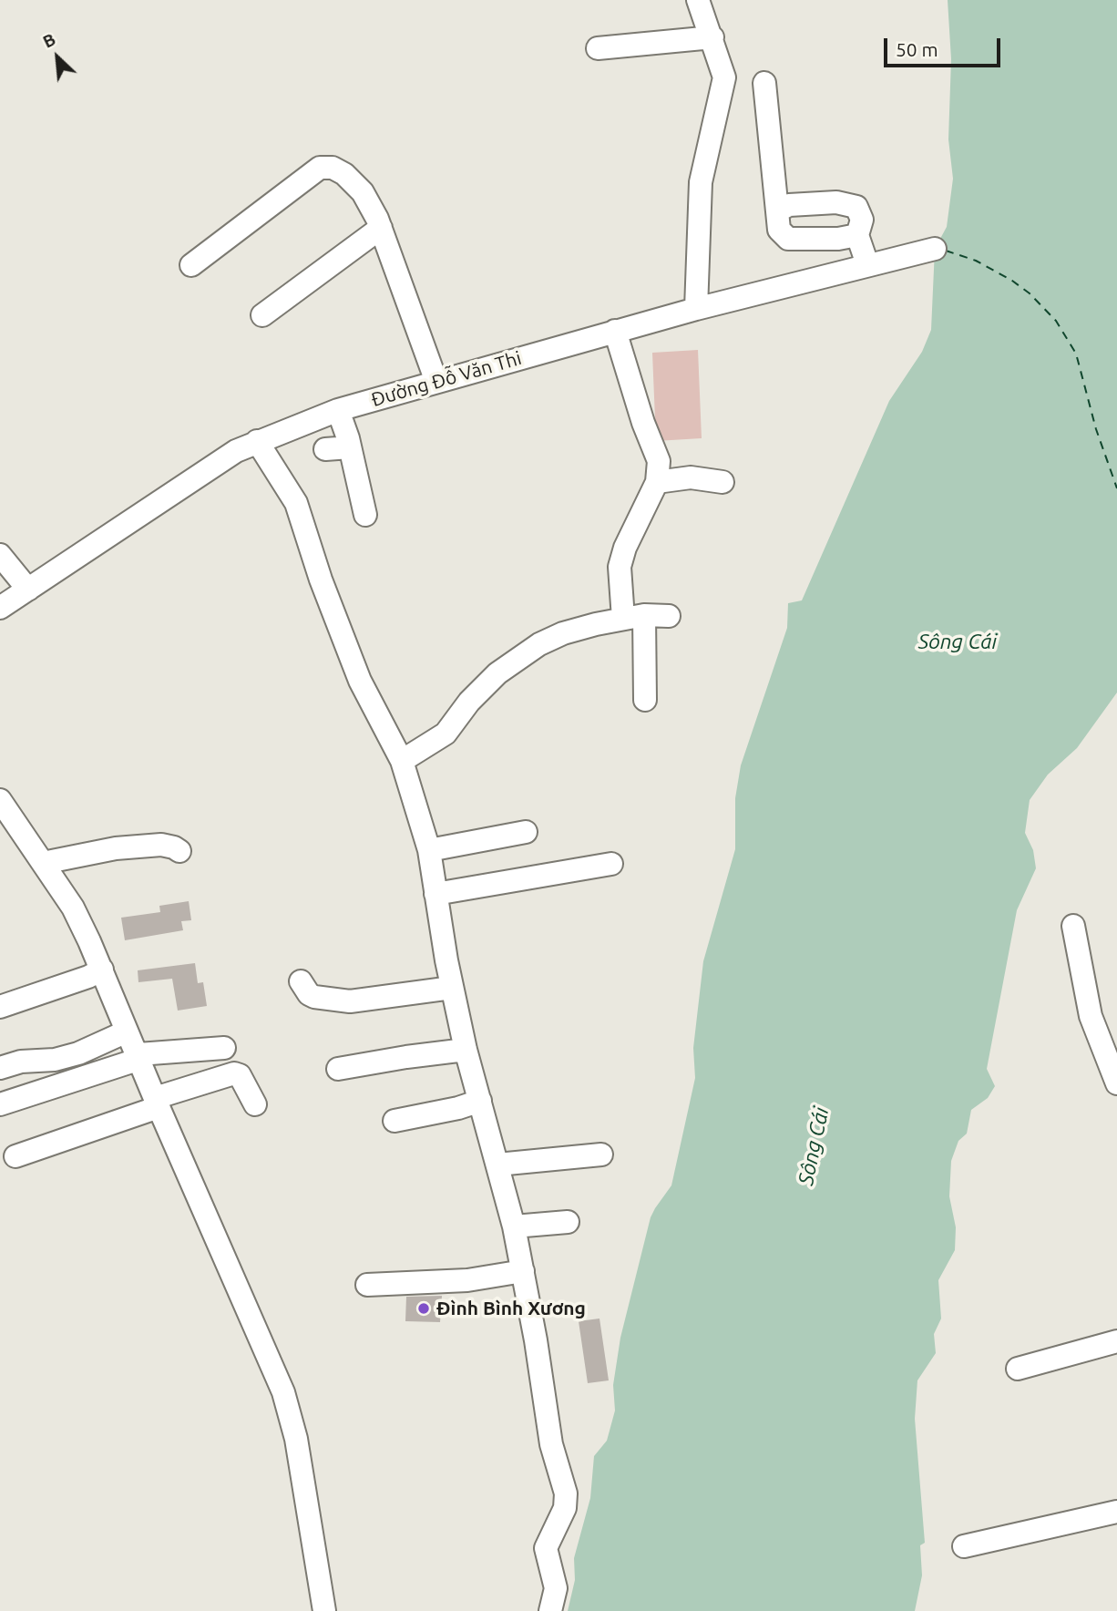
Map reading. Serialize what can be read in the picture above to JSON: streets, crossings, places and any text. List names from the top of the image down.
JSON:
{
  "streets": {
    "street": ["Đường Đỗ Văn Thi"]
  },
  "water": ["Sông Cái"],
  "places": ["Đình Bình Xương"],
  "scale_bar": "50 m",
  "north": "top left"
}
